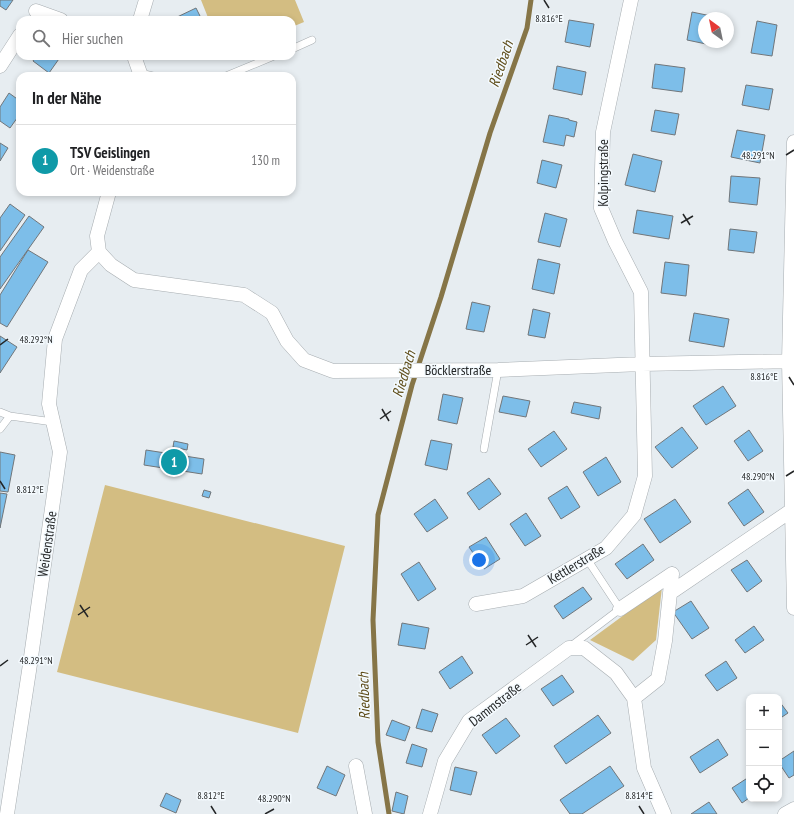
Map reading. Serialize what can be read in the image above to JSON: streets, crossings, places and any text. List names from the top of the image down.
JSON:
{
  "streets": {
    "street": [
      "Kolpingstraße",
      "Böcklerstraße",
      "Weidenstraße",
      "Kettlerstraße",
      "Dammstraße"
    ]
  },
  "crossings": [
    ["Kolpingstraße", "Böcklerstraße"],
    ["Kolpingstraße", "Kettlerstraße"],
    ["Böcklerstraße", "Weidenstraße"],
    ["Böcklerstraße", "Kettlerstraße"]
  ],
  "water": ["Riedbach"],
  "north": "top left",
  "page": {
    "search": "Hier suchen",
    "heading": "In der Nähe",
    "list": [
      {
        "mark": "1",
        "name": "TSV Geislingen",
        "note": "Ort · Weidenstraße",
        "value": "130 m"
      }
    ],
    "pins": "1",
    "map_buttons": ["+", "−"]
  },
  "coordinates": [
    "8.816°E",
    "48.291°N",
    "48.292°N",
    "48.290°N",
    "8.812°E",
    "8.814°E"
  ]
}
